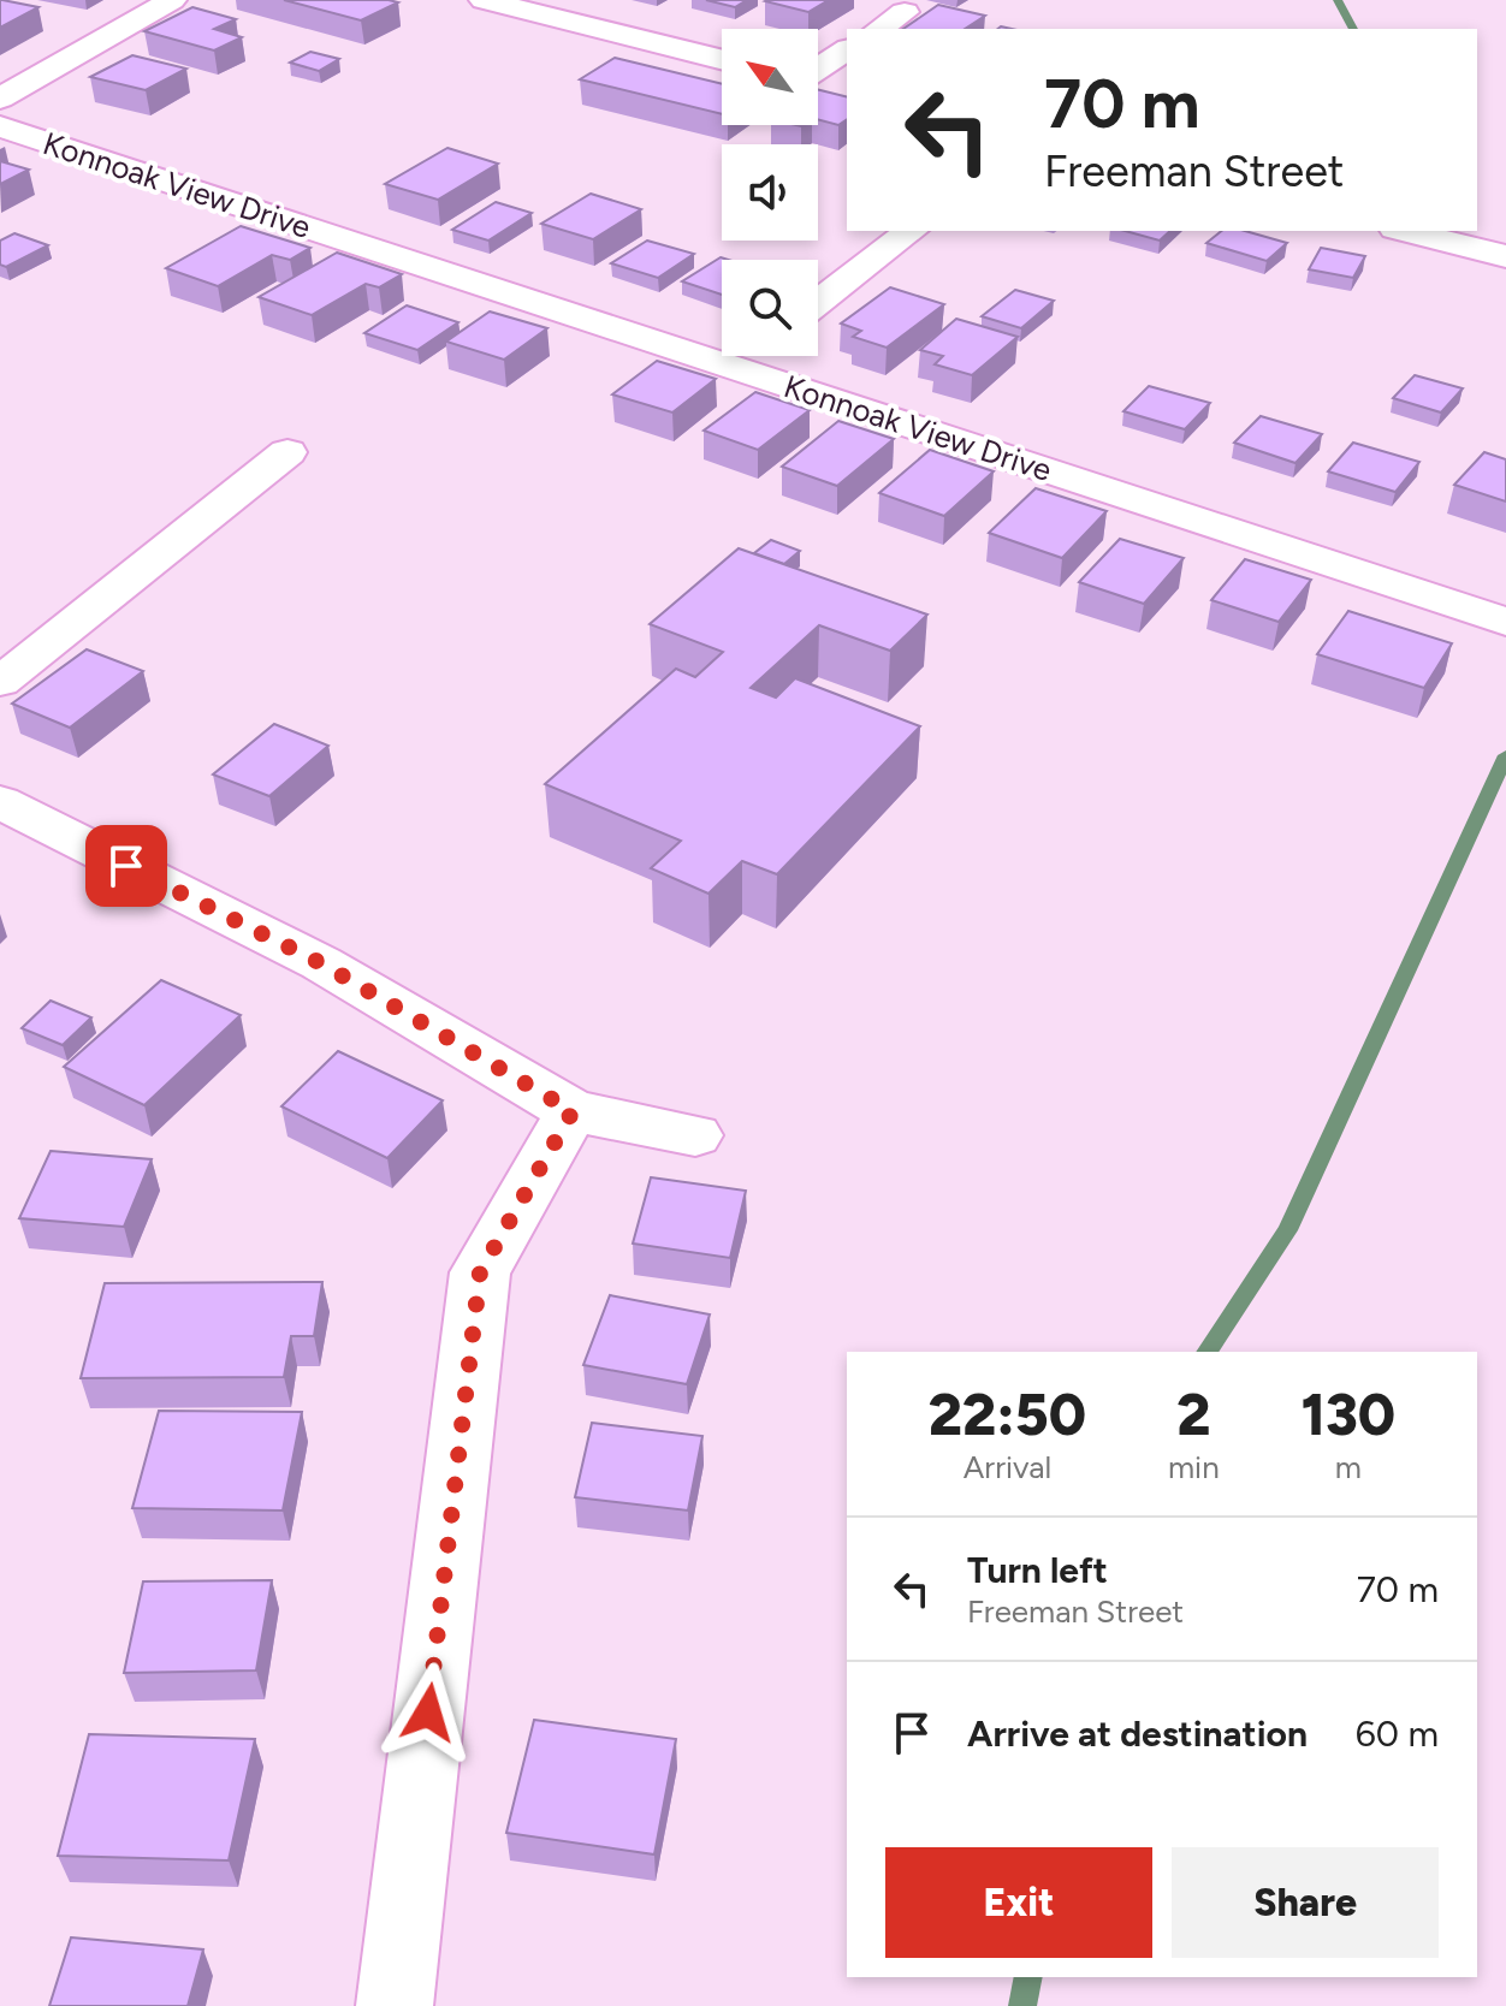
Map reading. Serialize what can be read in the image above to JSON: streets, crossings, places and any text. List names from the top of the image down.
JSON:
{
  "streets": {
    "street": ["Konnoak View Drive"]
  },
  "north": "top left",
  "page": {
    "turn": ["70 m", "Freeman Street"],
    "eta": [
      "22:50",
      "Arrival",
      "2",
      "min",
      "130",
      "m"
    ],
    "list": [
      {
        "name": "Turn left",
        "note": "Freeman Street",
        "value": "70 m"
      },
      {
        "name": "Arrive at destination",
        "value": "60 m"
      }
    ],
    "buttons": ["Exit", "Share"]
  }
}
